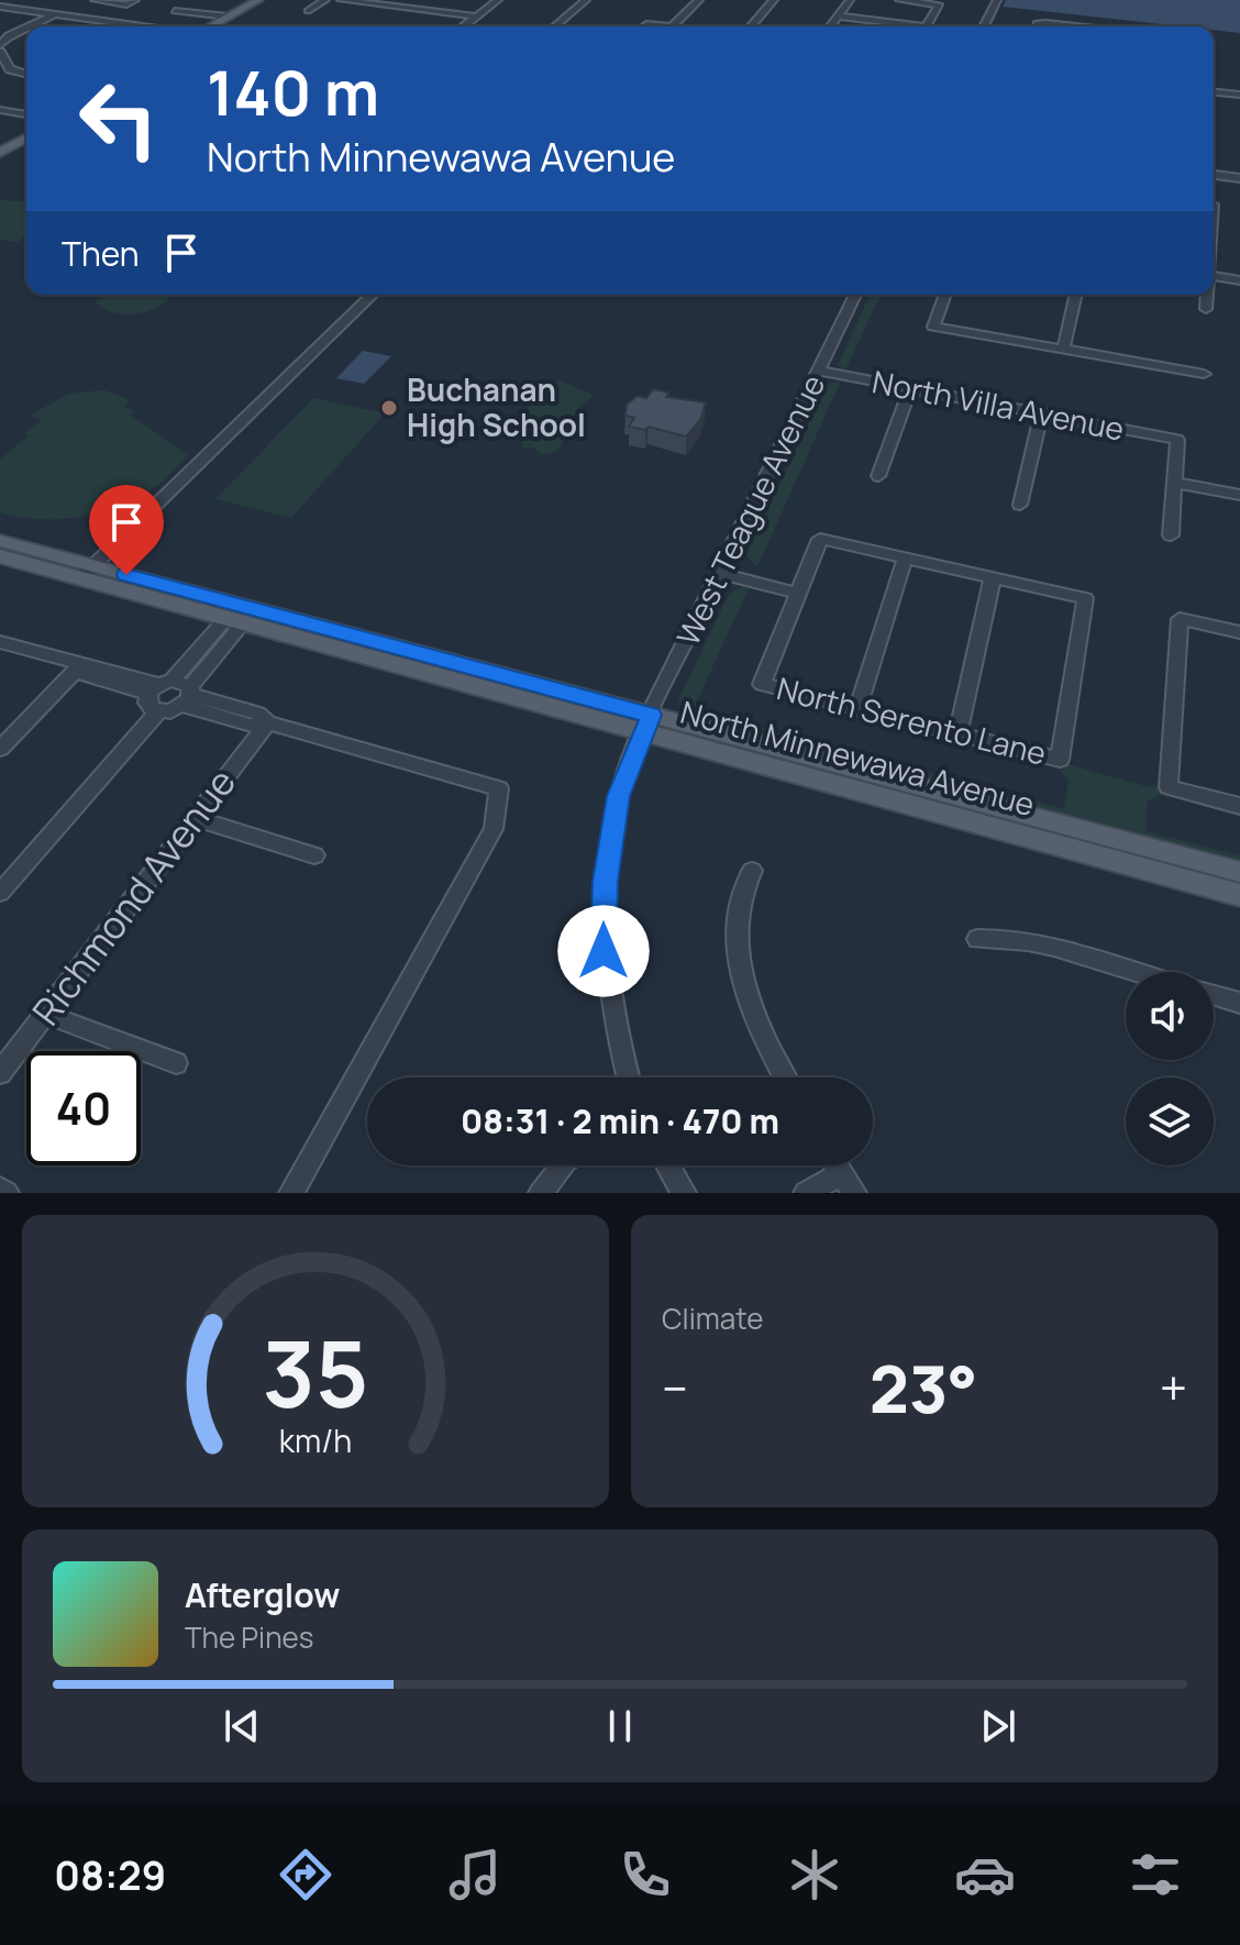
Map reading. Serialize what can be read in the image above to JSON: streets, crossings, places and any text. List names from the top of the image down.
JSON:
{
  "streets": {
    "main road": ["North Minnewawa Avenue"],
    "street": [
      "North Villa Avenue",
      "West Teague Avenue",
      "North Serento Lane",
      "Richmond Avenue"
    ]
  },
  "crossings": [
    ["North Villa Avenue", "West Teague Avenue"],
    ["West Teague Avenue", "North Minnewawa Avenue"]
  ],
  "places": ["Buchanan High School"],
  "page": {
    "turn": ["140 m", "North Minnewawa Avenue"],
    "then": "Then",
    "limit": "40",
    "trip": "08:31 · 2 min · 470 m",
    "tile": "Climate",
    "heat": ["−", "23°", "+"],
    "song": ["Afterglow", "The Pines"],
    "tabs": "08:29",
    "gauge": ["35", "km/h"]
  }
}
